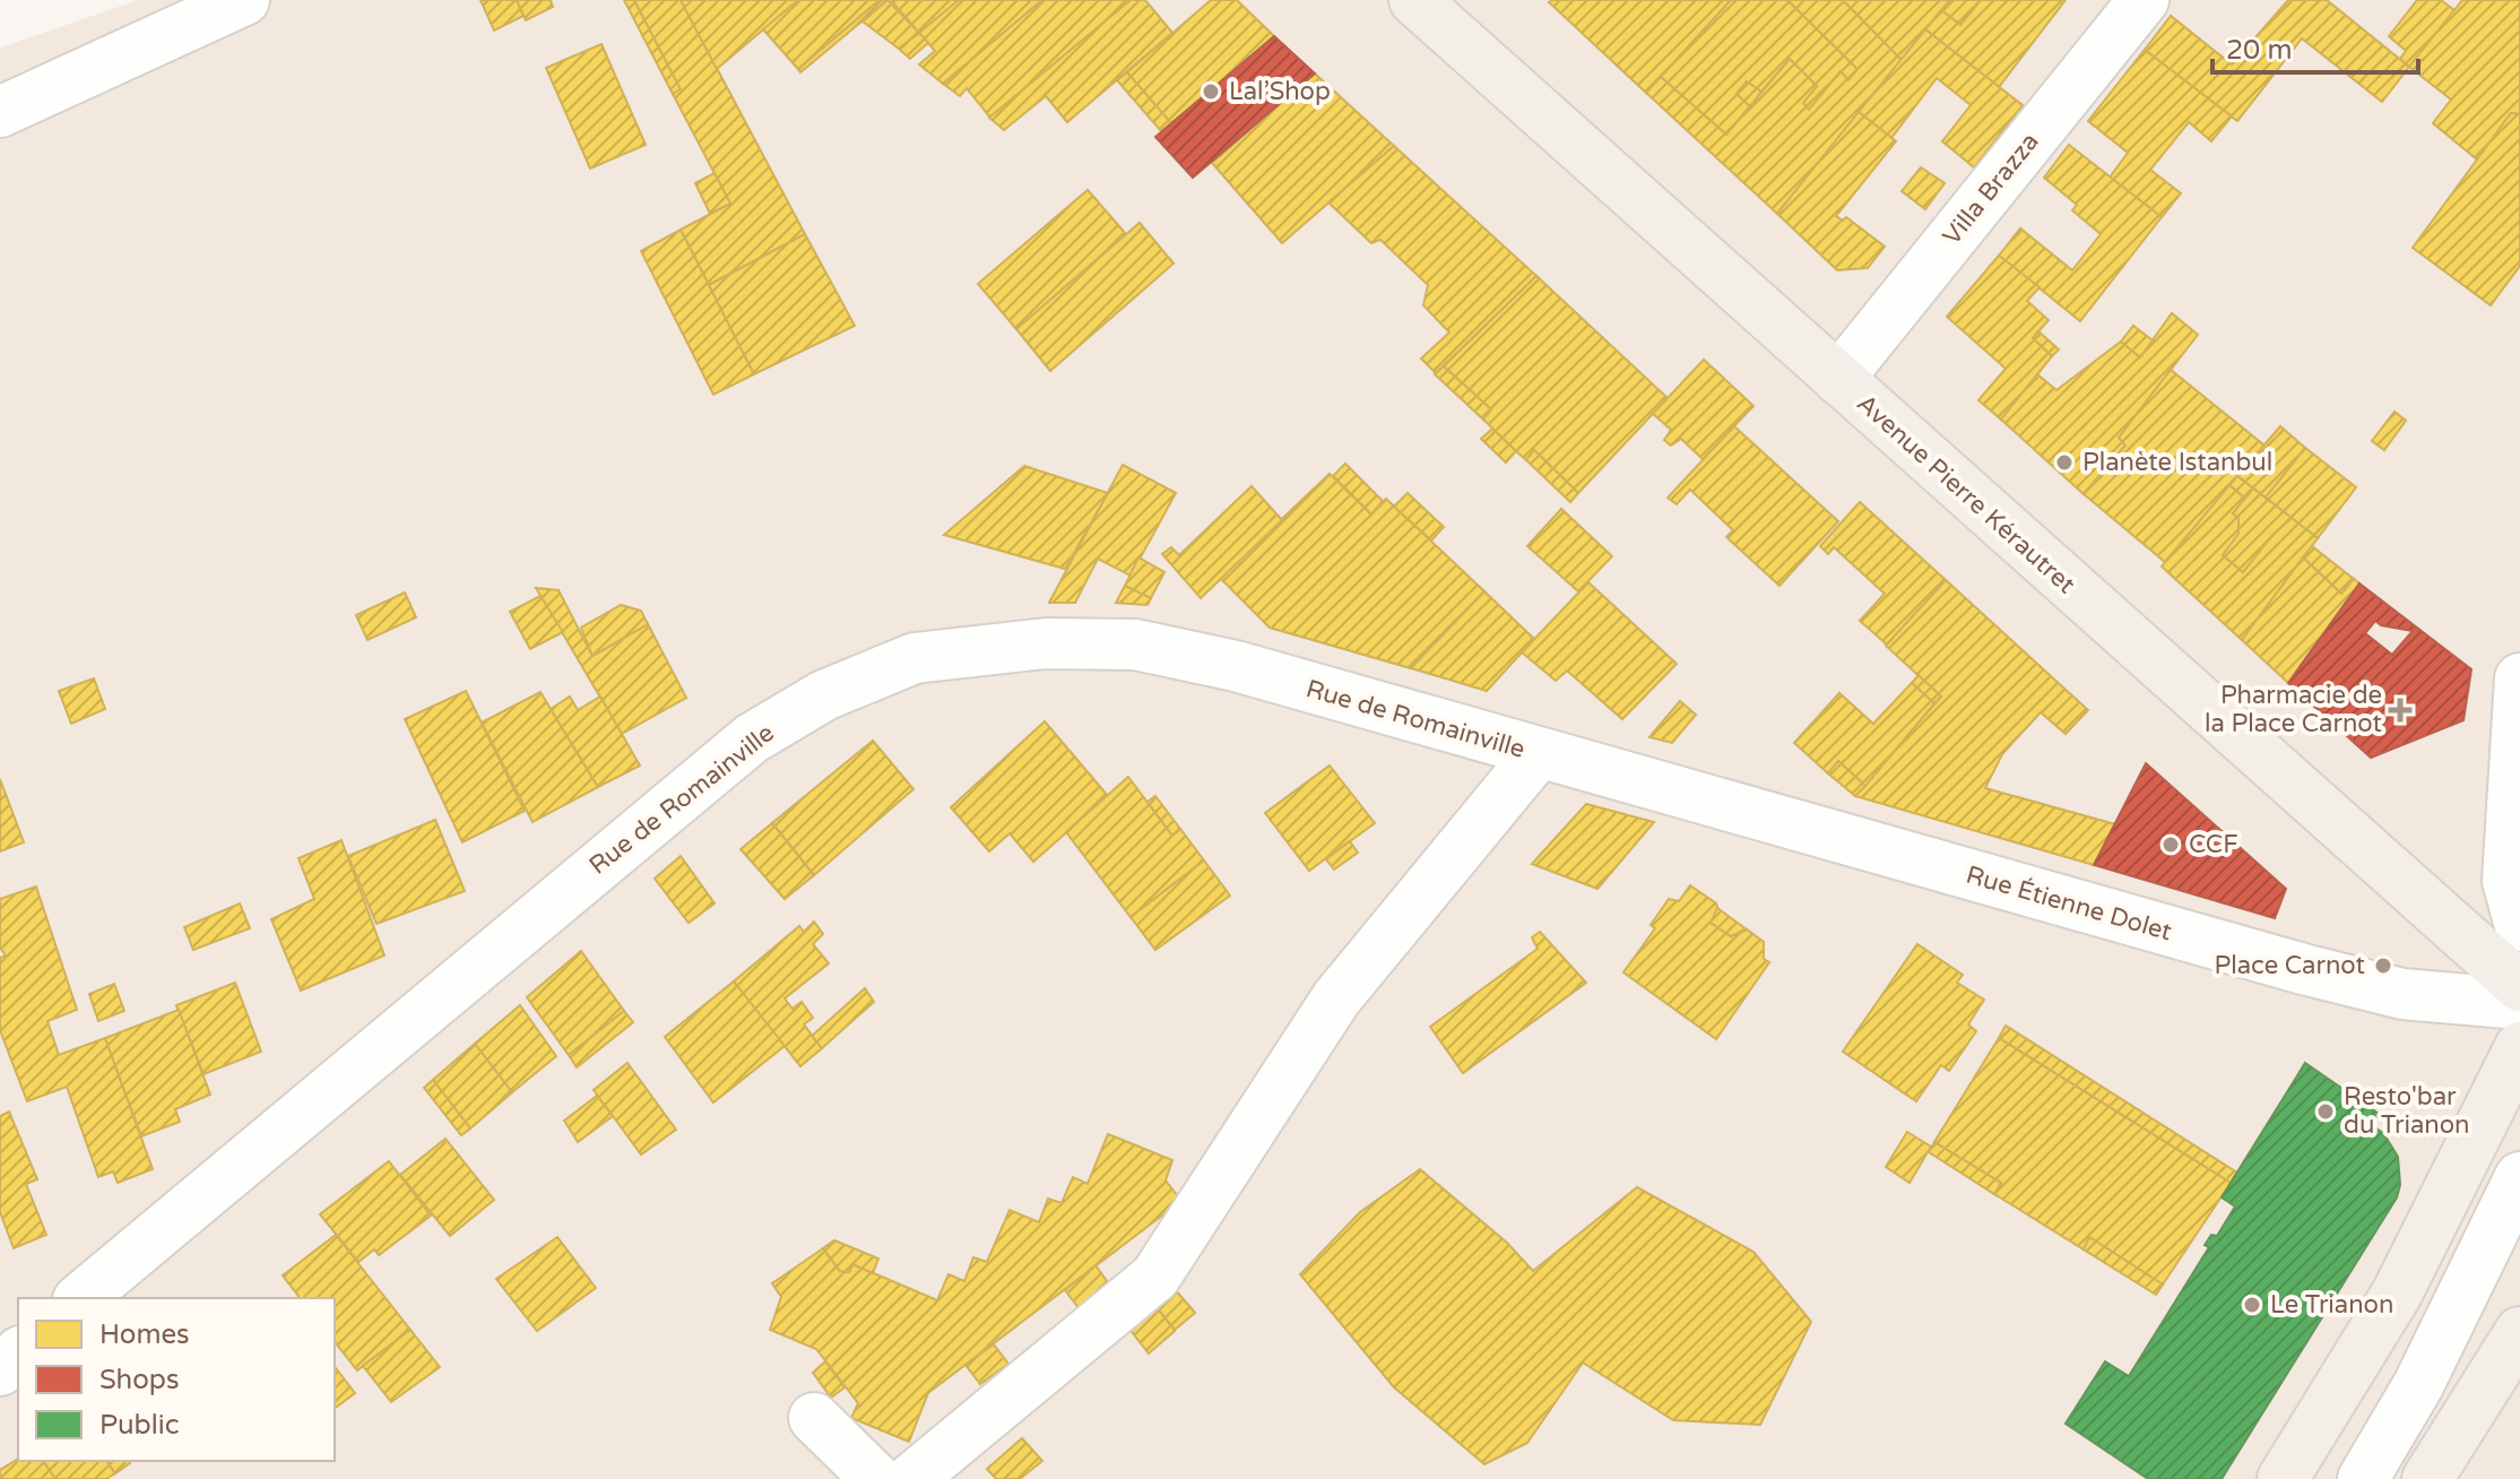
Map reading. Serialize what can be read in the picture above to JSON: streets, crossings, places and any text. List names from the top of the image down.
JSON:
{
  "streets": {
    "main road": ["Avenue Pierre Kérautret"],
    "street": ["Villa Brazza", "Rue de Romainville", "Rue Étienne Dolet"]
  },
  "crossings": [
    ["Villa Brazza", "Avenue Pierre Kérautret"],
    ["Rue de Romainville", "Rue Étienne Dolet"]
  ],
  "places": {
    "other": [
      "Lal’Shop",
      "Planète Istanbul",
      "CCF",
      "Place Carnot",
      "Resto'bar du Trianon",
      "Le Trianon"
    ],
    "health": ["Pharmacie de la Place Carnot"]
  },
  "legend": ["Homes", "Shops", "Public"],
  "scale_bar": "20 m"
}
